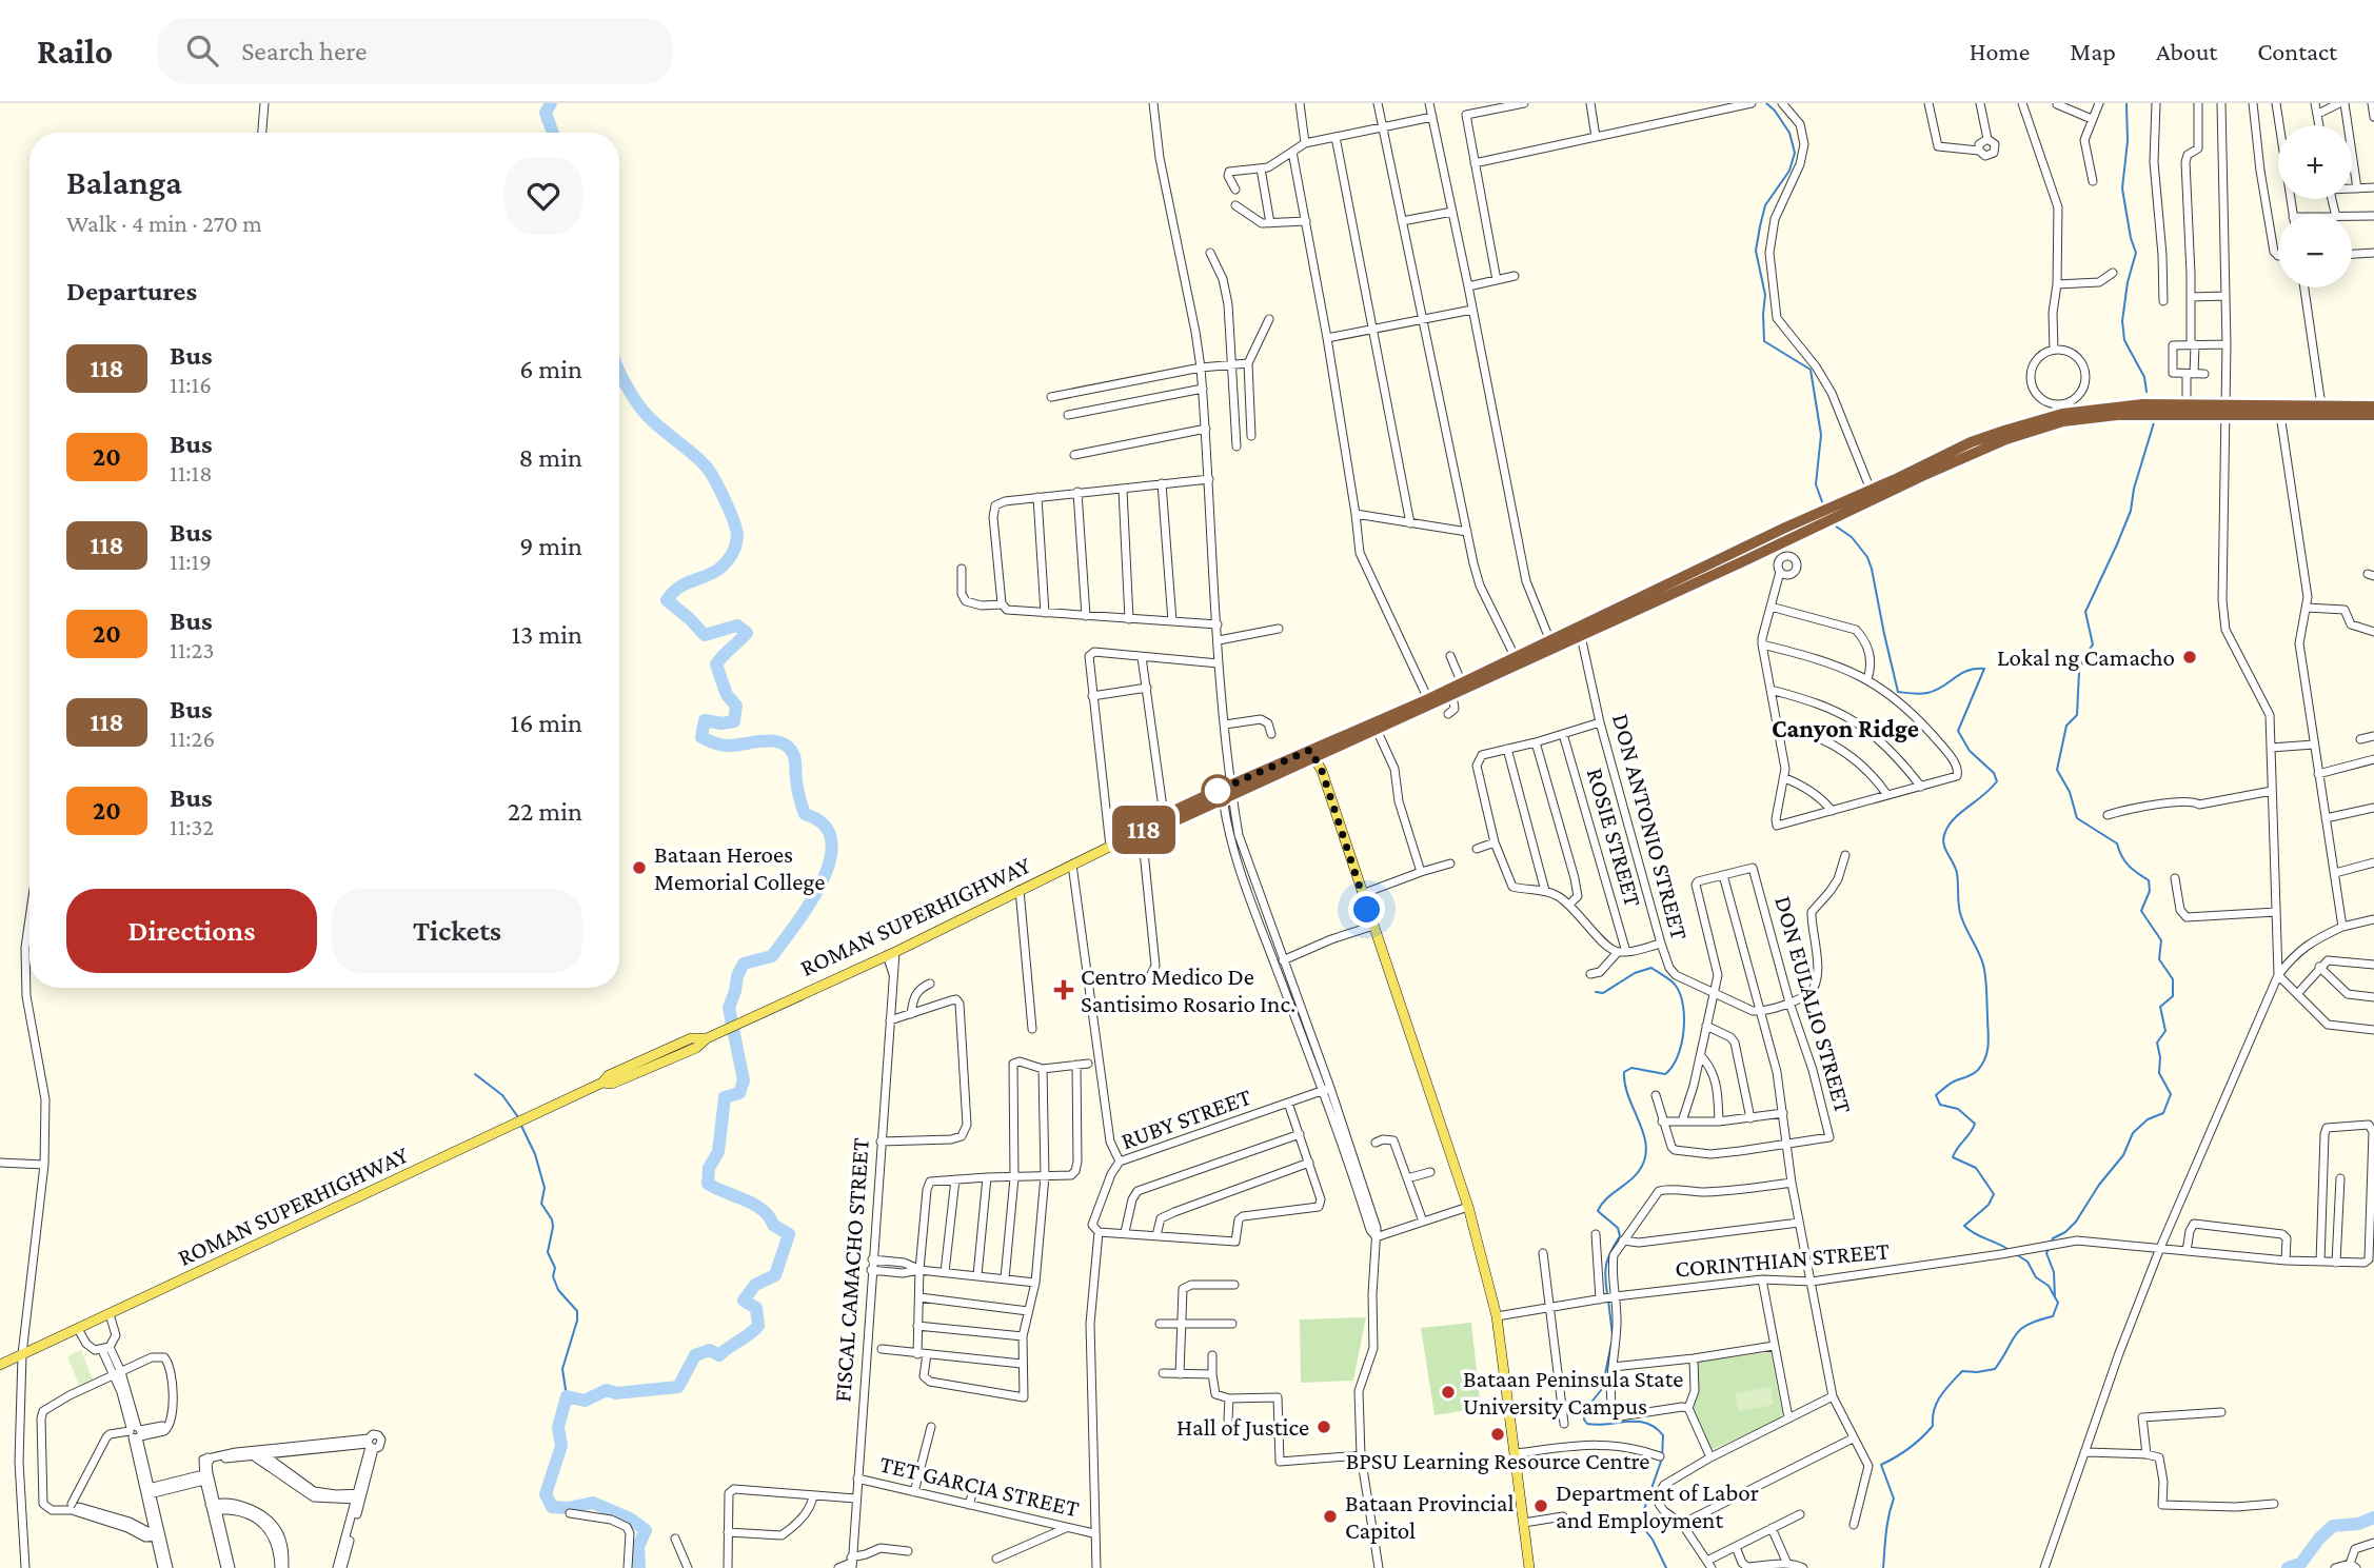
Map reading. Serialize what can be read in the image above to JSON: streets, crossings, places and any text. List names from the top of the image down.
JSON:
{
  "streets": {
    "main road": ["ROMAN SUPERHIGHWAY"],
    "street": [
      "DON ANTONIO STREET",
      "ROSIE STREET",
      "DON EULALIO STREET",
      "RUBY STREET",
      "CORINTHIAN STREET",
      "FISCAL CAMACHO STREET",
      "TET GARCIA STREET"
    ]
  },
  "crossings": [
    ["DON ANTONIO STREET", "ROMAN SUPERHIGHWAY"],
    ["ROMAN SUPERHIGHWAY", "FISCAL CAMACHO STREET"],
    ["FISCAL CAMACHO STREET", "TET GARCIA STREET"]
  ],
  "districts": ["Canyon Ridge"],
  "places": {
    "other": [
      "Lokal ng Camacho",
      "Bataan Heroes Memorial College",
      "Bataan Peninsula State University Campus",
      "Hall of Justice",
      "BPSU Learning Resource Centre",
      "Department of Labor and Employment",
      "Bataan Provincial Capitol"
    ],
    "health": ["Centro Medico De Santisimo Rosario Inc."]
  },
  "lines": ["bus line 118"],
  "page": {
    "header": "Railo",
    "search": "Search here",
    "nav": [
      "Home",
      "Map",
      "About",
      "Contact"
    ],
    "on_map": "118",
    "map_buttons": ["+", "−"],
    "heading": [
      ["Balanga", "Walk · 4 min · 270 m"],
      "Departures"
    ],
    "list": [
      {
        "mark": "118",
        "name": "Bus",
        "note": "11:16",
        "value": "6 min"
      },
      {
        "mark": "20",
        "name": "Bus",
        "note": "11:18",
        "value": "8 min"
      },
      {
        "mark": "118",
        "name": "Bus",
        "note": "11:19",
        "value": "9 min"
      },
      {
        "mark": "20",
        "name": "Bus",
        "note": "11:23",
        "value": "13 min"
      },
      {
        "mark": "118",
        "name": "Bus",
        "note": "11:26",
        "value": "16 min"
      },
      {
        "mark": "20",
        "name": "Bus",
        "note": "11:32",
        "value": "22 min"
      }
    ],
    "buttons": ["Directions", "Tickets"]
  }
}
